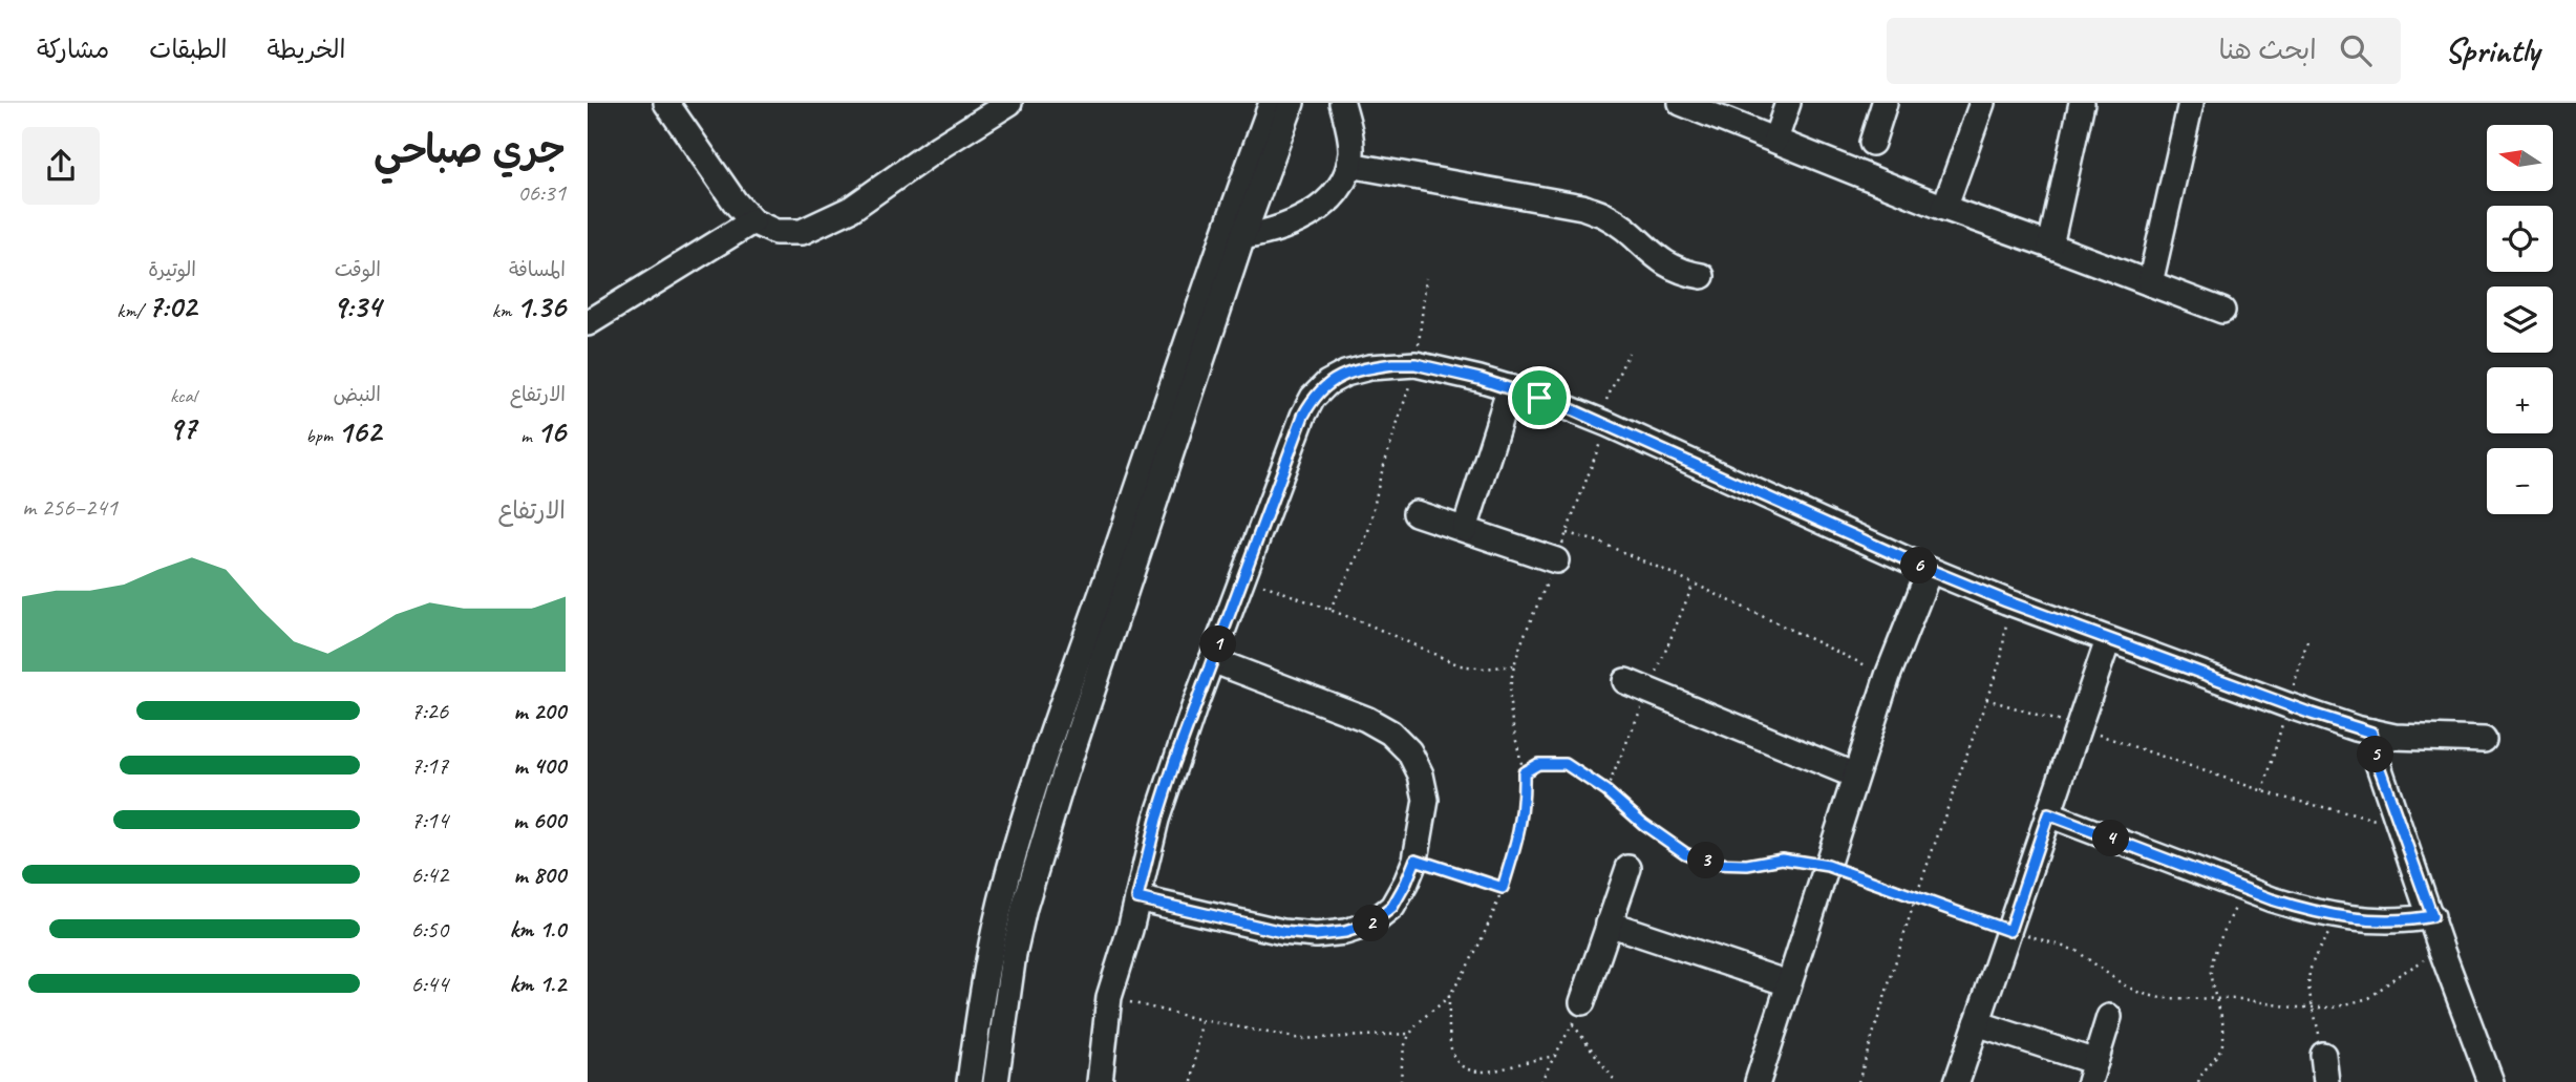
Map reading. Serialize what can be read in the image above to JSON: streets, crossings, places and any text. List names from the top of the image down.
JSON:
{
  "north": "left",
  "page": {
    "header": "Sprintly",
    "search": "ابحث هنا",
    "nav": ["الخريطة", "الطبقات", "مشاركة"],
    "heading": ["جري صباحي", "06:31"],
    "map_buttons": ["+", "−"],
    "stats": [
      ["المسافة", "1.36 km"],
      ["الوقت", "9:34"],
      ["الوتيرة", "7:02 /km"],
      ["الارتفاع", "16 m"],
      ["النبض", "162 bpm"],
      ["kcal", "97"]
    ],
    "chart": ["الارتفاع", "241–256 m"],
    "pins": [
      "6",
      "1",
      "5",
      "4",
      "3",
      "2"
    ],
    "list": [
      {
        "name": "200 m",
        "note": "7:26"
      },
      {
        "name": "400 m",
        "note": "7:17"
      },
      {
        "name": "600 m",
        "note": "7:14"
      },
      {
        "name": "800 m",
        "note": "6:42"
      },
      {
        "name": "1.0 km",
        "note": "6:50"
      },
      {
        "name": "1.2 km",
        "note": "6:44"
      }
    ]
  }
}
